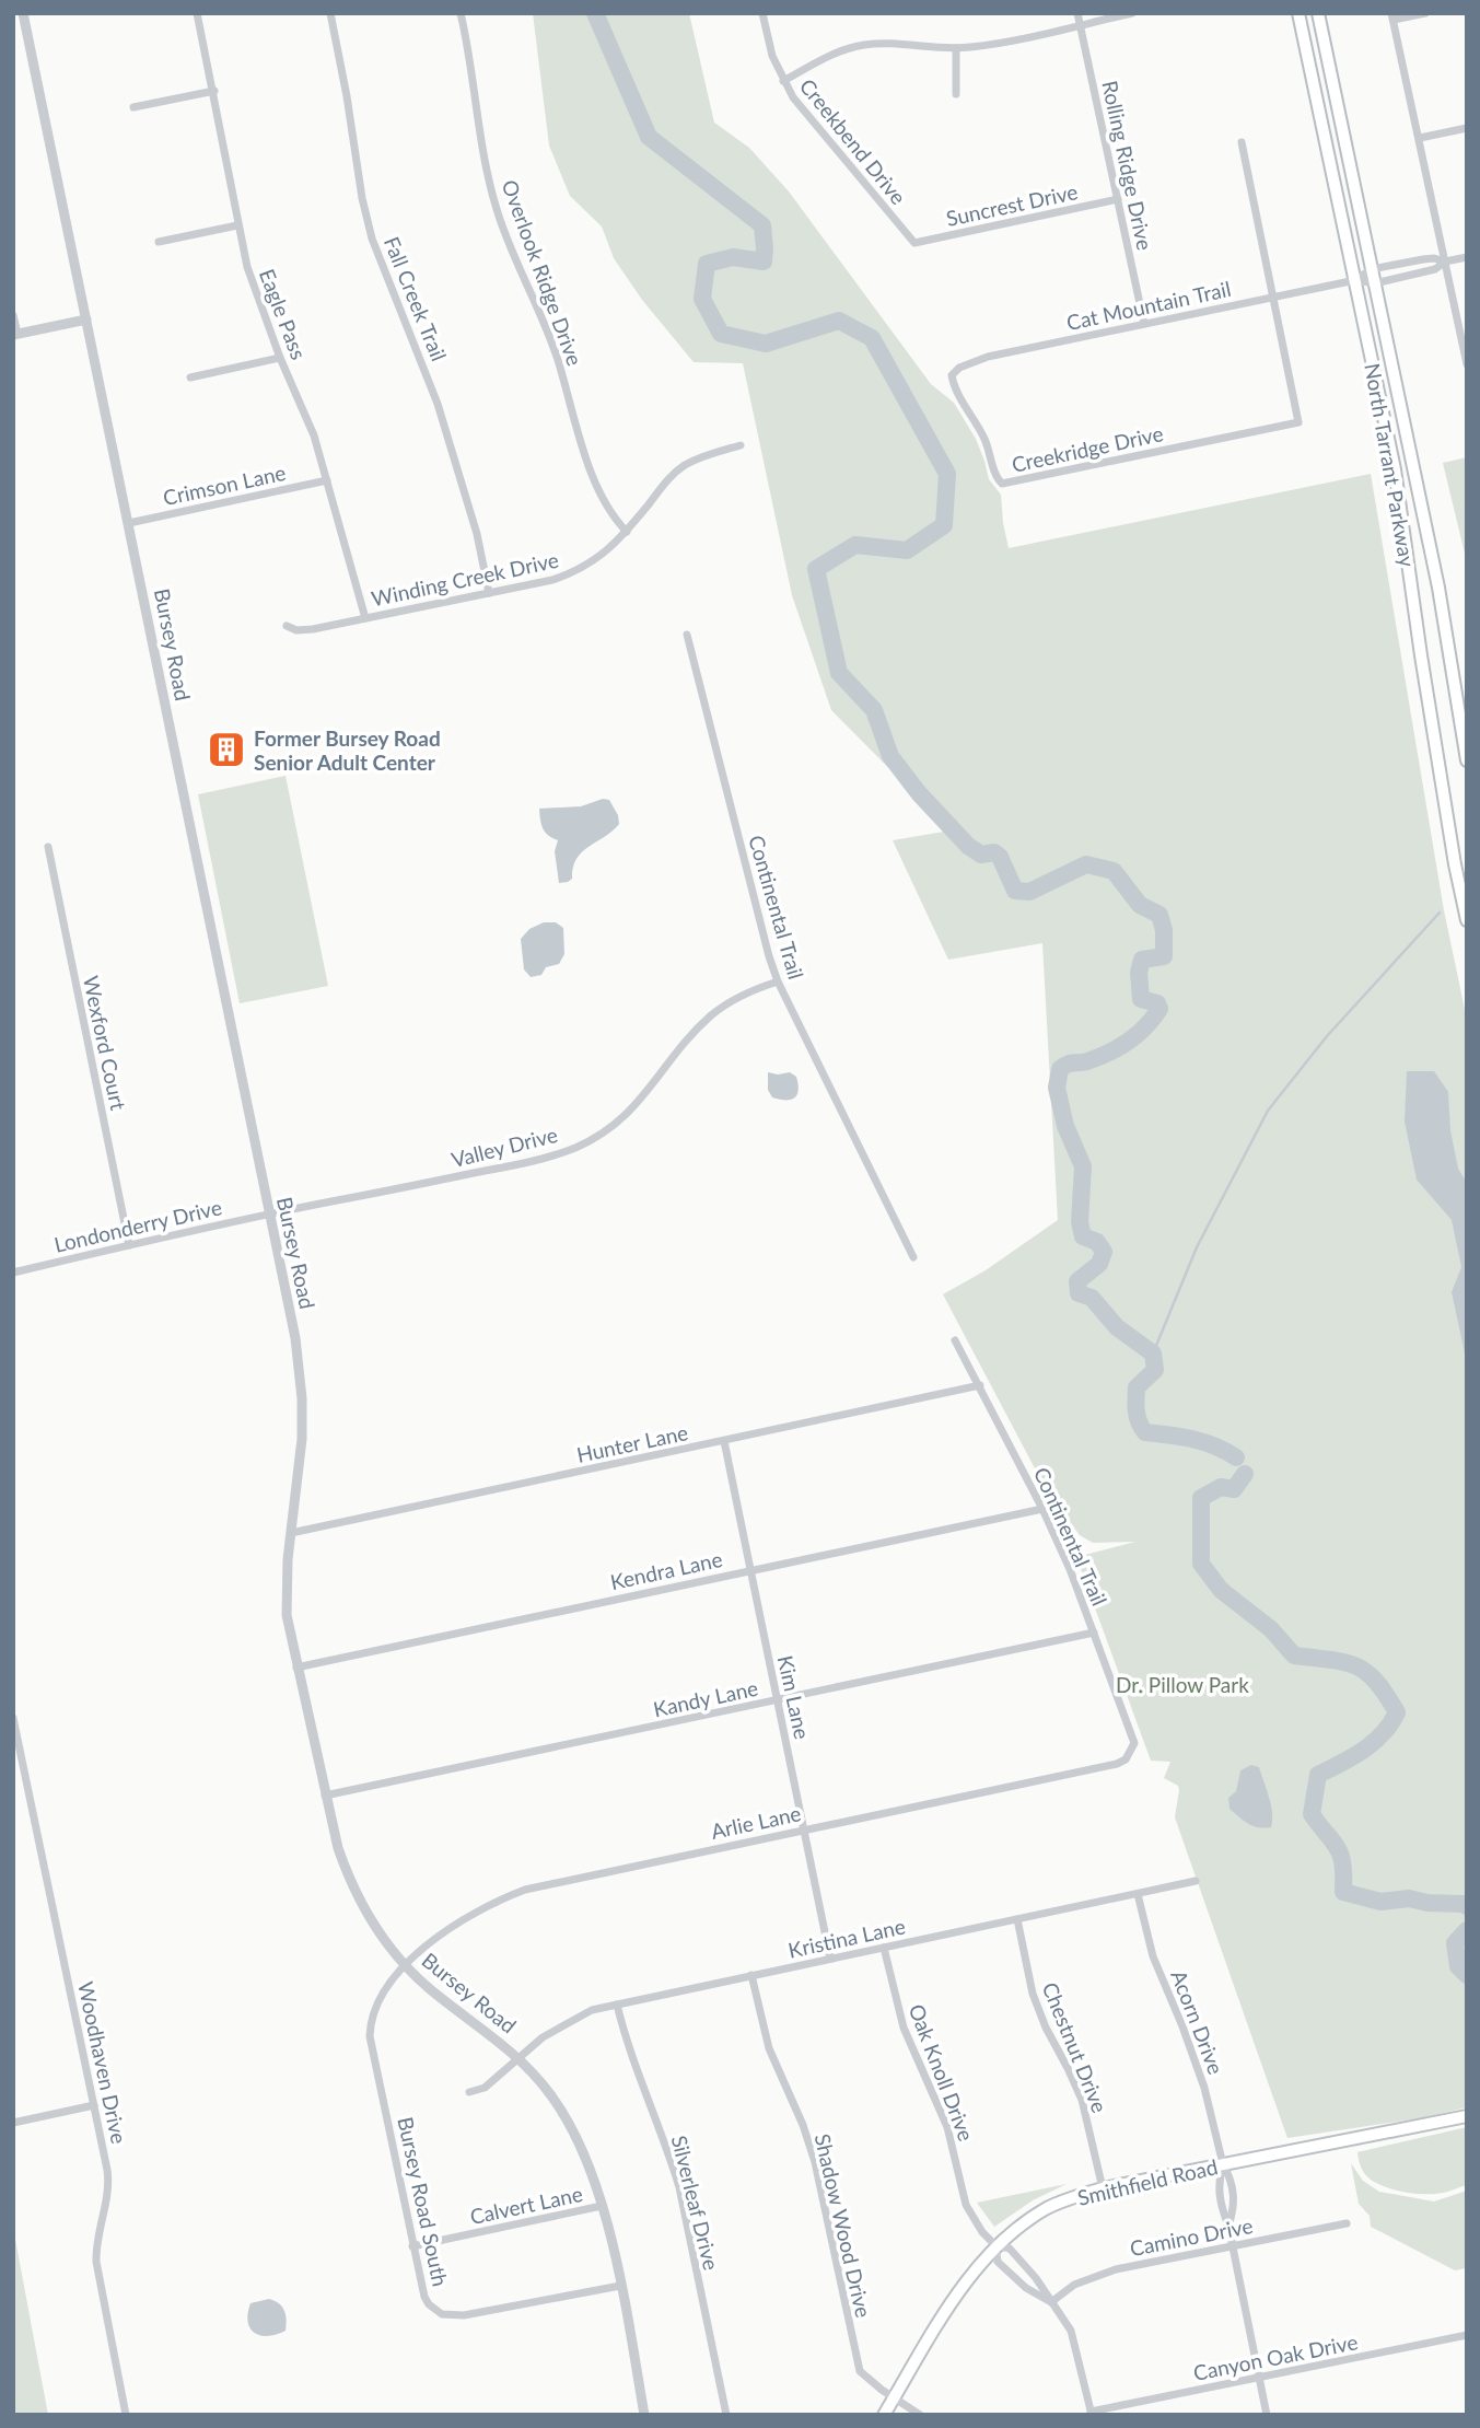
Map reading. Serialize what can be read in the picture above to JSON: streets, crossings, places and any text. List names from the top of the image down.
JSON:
{
  "streets": {
    "main road": ["North Tarrant Parkway", "Smithfield Road"],
    "street": [
      "Creekbend Drive",
      "Rolling Ridge Drive",
      "Suncrest Drive",
      "Overlook Ridge Drive",
      "Fall Creek Trail",
      "Cat Mountain Trail",
      "Eagle Pass",
      "Creekridge Drive",
      "Crimson Lane",
      "Winding Creek Drive",
      "Bursey Road",
      "Continental Trail",
      "Wexford Court",
      "Valley Drive",
      "Londonderry Drive",
      "Hunter Lane",
      "Kendra Lane",
      "Kim Lane",
      "Kandy Lane",
      "Arlie Lane",
      "Kristina Lane",
      "Acorn Drive",
      "Chestnut Drive",
      "Woodhaven Drive",
      "Oak Knoll Drive",
      "Bursey Road South",
      "Silverleaf Drive",
      "Calvert Lane",
      "Shadow Wood Drive",
      "Camino Drive",
      "Canyon Oak Drive"
    ]
  },
  "crossings": [
    ["Creekbend Drive", "Suncrest Drive"],
    ["Rolling Ridge Drive", "Suncrest Drive"],
    ["Rolling Ridge Drive", "Cat Mountain Trail"],
    ["Overlook Ridge Drive", "Winding Creek Drive"],
    ["Fall Creek Trail", "Winding Creek Drive"],
    ["Cat Mountain Trail", "Creekridge Drive"],
    ["Cat Mountain Trail", "North Tarrant Parkway"],
    ["Eagle Pass", "Crimson Lane"],
    ["Eagle Pass", "Winding Creek Drive"],
    ["Crimson Lane", "Bursey Road"],
    ["Bursey Road", "Valley Drive"],
    ["Bursey Road", "Londonderry Drive"],
    ["Bursey Road", "Hunter Lane"],
    ["Bursey Road", "Kendra Lane"],
    ["Bursey Road", "Kandy Lane"],
    ["Bursey Road", "Arlie Lane"],
    ["Bursey Road", "Kristina Lane"],
    ["Bursey Road", "Bursey Road South"],
    ["Bursey Road", "Calvert Lane"],
    ["Continental Trail", "Valley Drive"],
    ["Continental Trail", "Hunter Lane"],
    ["Continental Trail", "Kendra Lane"],
    ["Continental Trail", "Kandy Lane"],
    ["Continental Trail", "Arlie Lane"],
    ["Wexford Court", "Londonderry Drive"],
    ["Valley Drive", "Londonderry Drive"],
    ["Hunter Lane", "Kim Lane"],
    ["Kendra Lane", "Kim Lane"],
    ["Kim Lane", "Kandy Lane"],
    ["Kim Lane", "Arlie Lane"],
    ["Kim Lane", "Kristina Lane"],
    ["Arlie Lane", "Bursey Road South"],
    ["Kristina Lane", "Acorn Drive"],
    ["Kristina Lane", "Chestnut Drive"],
    ["Kristina Lane", "Oak Knoll Drive"],
    ["Kristina Lane", "Silverleaf Drive"],
    ["Kristina Lane", "Shadow Wood Drive"],
    ["Acorn Drive", "Smithfield Road"],
    ["Acorn Drive", "Camino Drive"],
    ["Acorn Drive", "Canyon Oak Drive"],
    ["Chestnut Drive", "Smithfield Road"],
    ["Oak Knoll Drive", "Smithfield Road"],
    ["Oak Knoll Drive", "Camino Drive"],
    ["Oak Knoll Drive", "Canyon Oak Drive"],
    ["Smithfield Road", "Shadow Wood Drive"],
    ["Bursey Road South", "Calvert Lane"]
  ],
  "parks": ["Dr. Pillow Park"],
  "places": {
    "building": ["Former Bursey Road Senior Adult Center"]
  }
}
